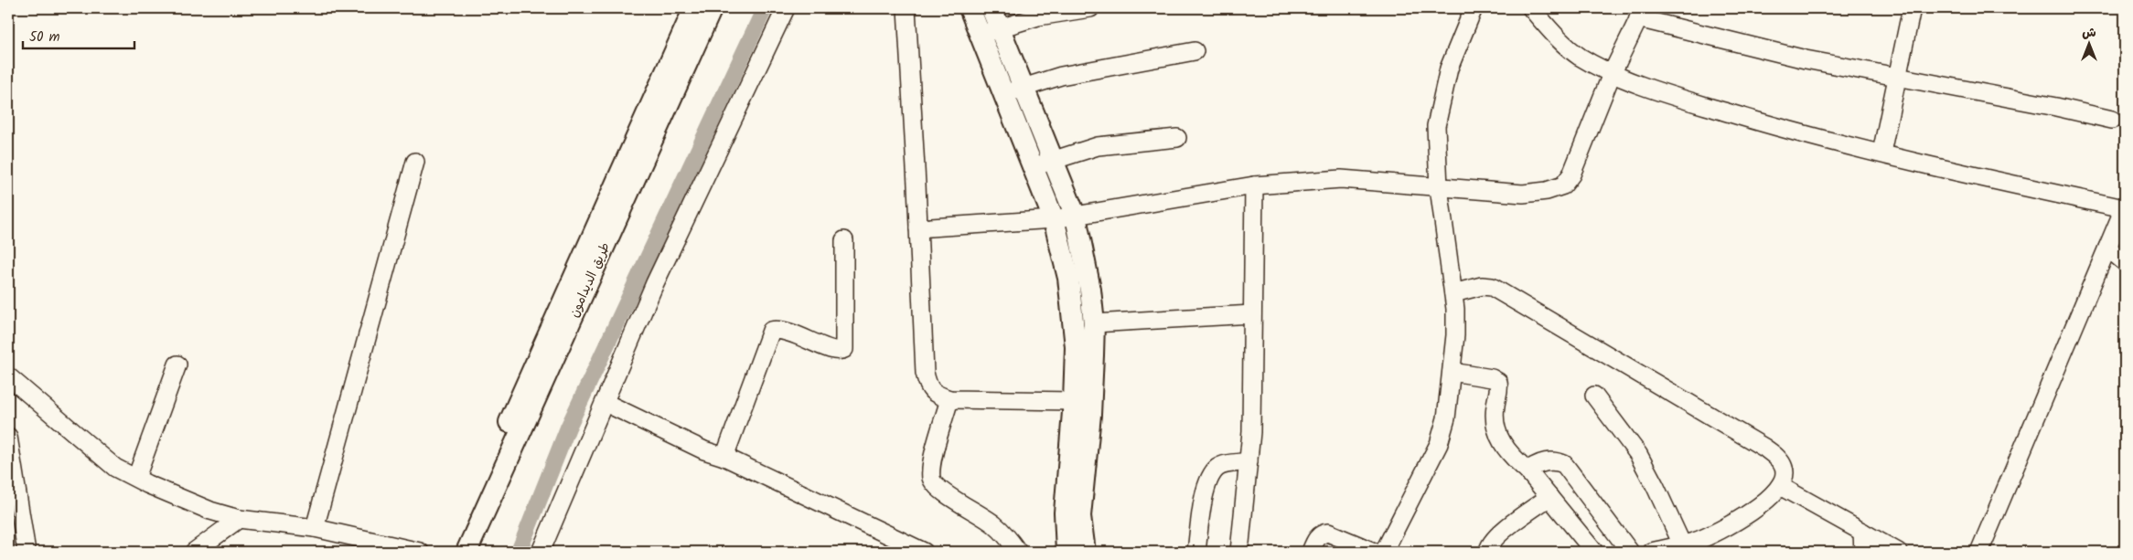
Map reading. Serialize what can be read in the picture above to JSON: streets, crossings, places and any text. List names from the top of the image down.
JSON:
{
  "streets": {
    "street": ["طريق الديدامون"]
  },
  "scale_bar": "50 m",
  "north": "top"
}
